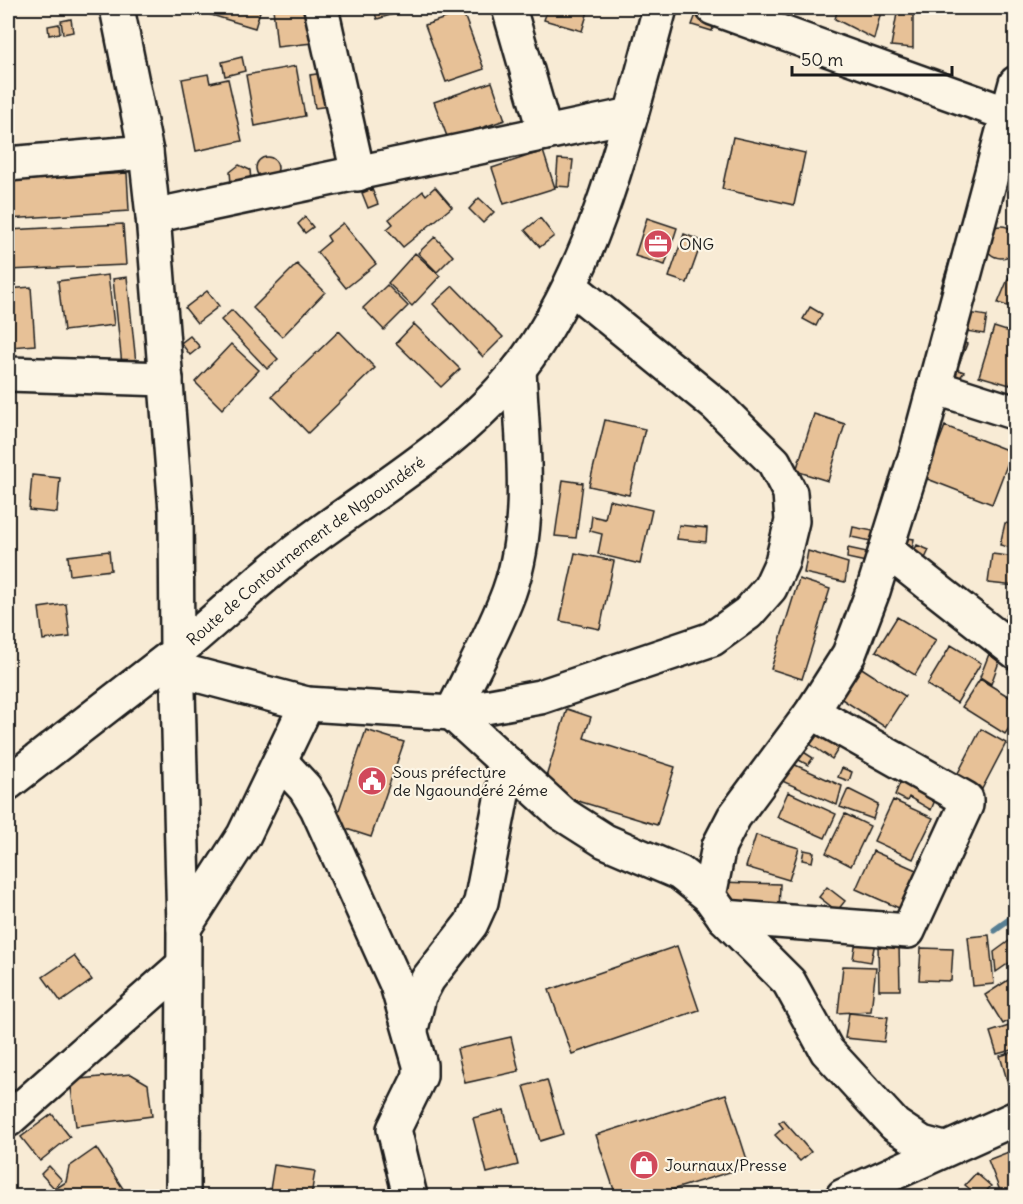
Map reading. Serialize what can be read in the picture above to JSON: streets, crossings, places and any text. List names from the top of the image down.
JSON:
{
  "streets": {
    "street": ["Route de Contournement de Ngaoundéré"]
  },
  "places": {
    "office": ["ONG"],
    "public building": ["Sous préfecture de Ngaoundéré 2éme"],
    "shop": ["Journaux/Presse"]
  },
  "scale_bar": "50 m"
}
